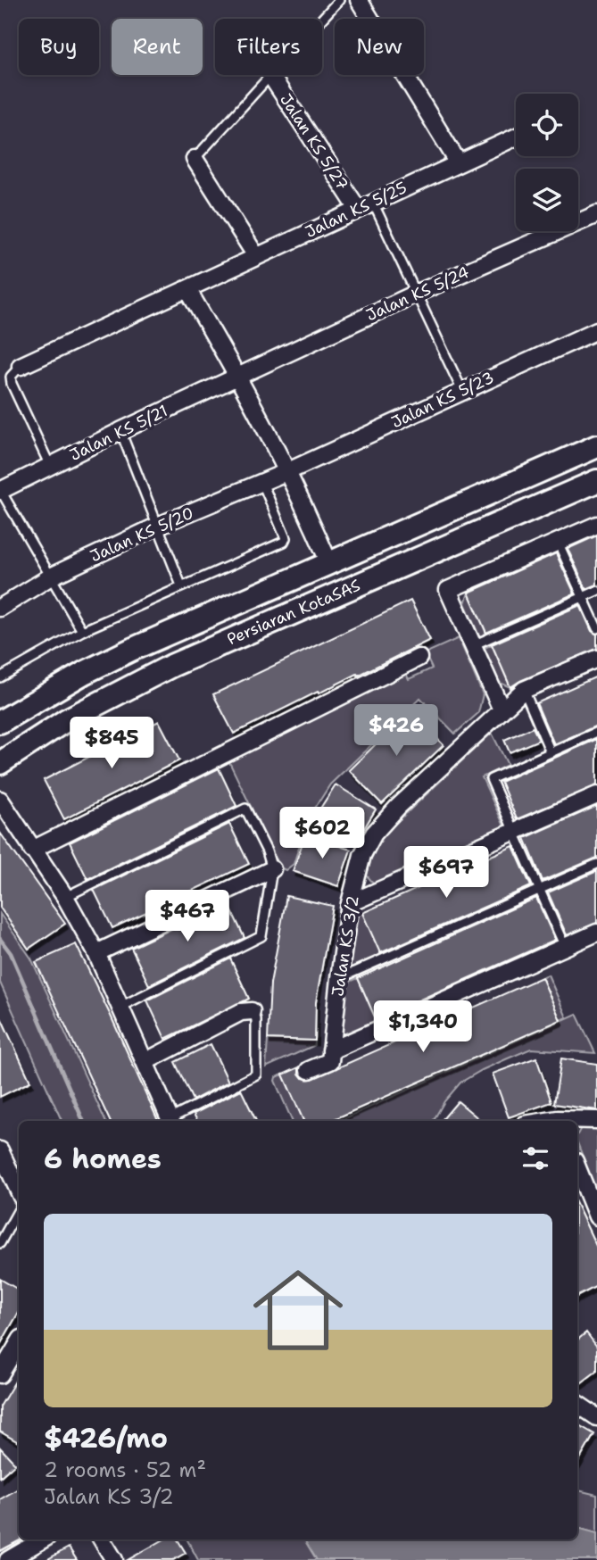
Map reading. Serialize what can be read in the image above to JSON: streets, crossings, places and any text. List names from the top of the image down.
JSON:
{
  "streets": {
    "street": [
      "Jalan KS 5/27",
      "Jalan KS 5/25",
      "Jalan KS 5/24",
      "Jalan KS 5/23",
      "Jalan KS 5/21",
      "Jalan KS 5/20",
      "Persiaran KotaSAS",
      "Jalan KS 3/2"
    ]
  },
  "crossings": [
    ["Jalan KS 5/27", "Jalan KS 5/25"],
    ["Jalan KS 5/24", "Jalan KS 5/21"],
    ["Jalan KS 5/23", "Jalan KS 5/20"]
  ],
  "page": {
    "chip": [
      "Buy",
      "Rent",
      "Filters",
      "New"
    ],
    "price": [
      "$426",
      "$845",
      "$602",
      "$697",
      "$467",
      "$1,340"
    ],
    "heading": "6 homes",
    "list": [
      {
        "name": "$426/mo",
        "note": "2 rooms · 52 m² · Jalan KS 3/2"
      }
    ]
  }
}
